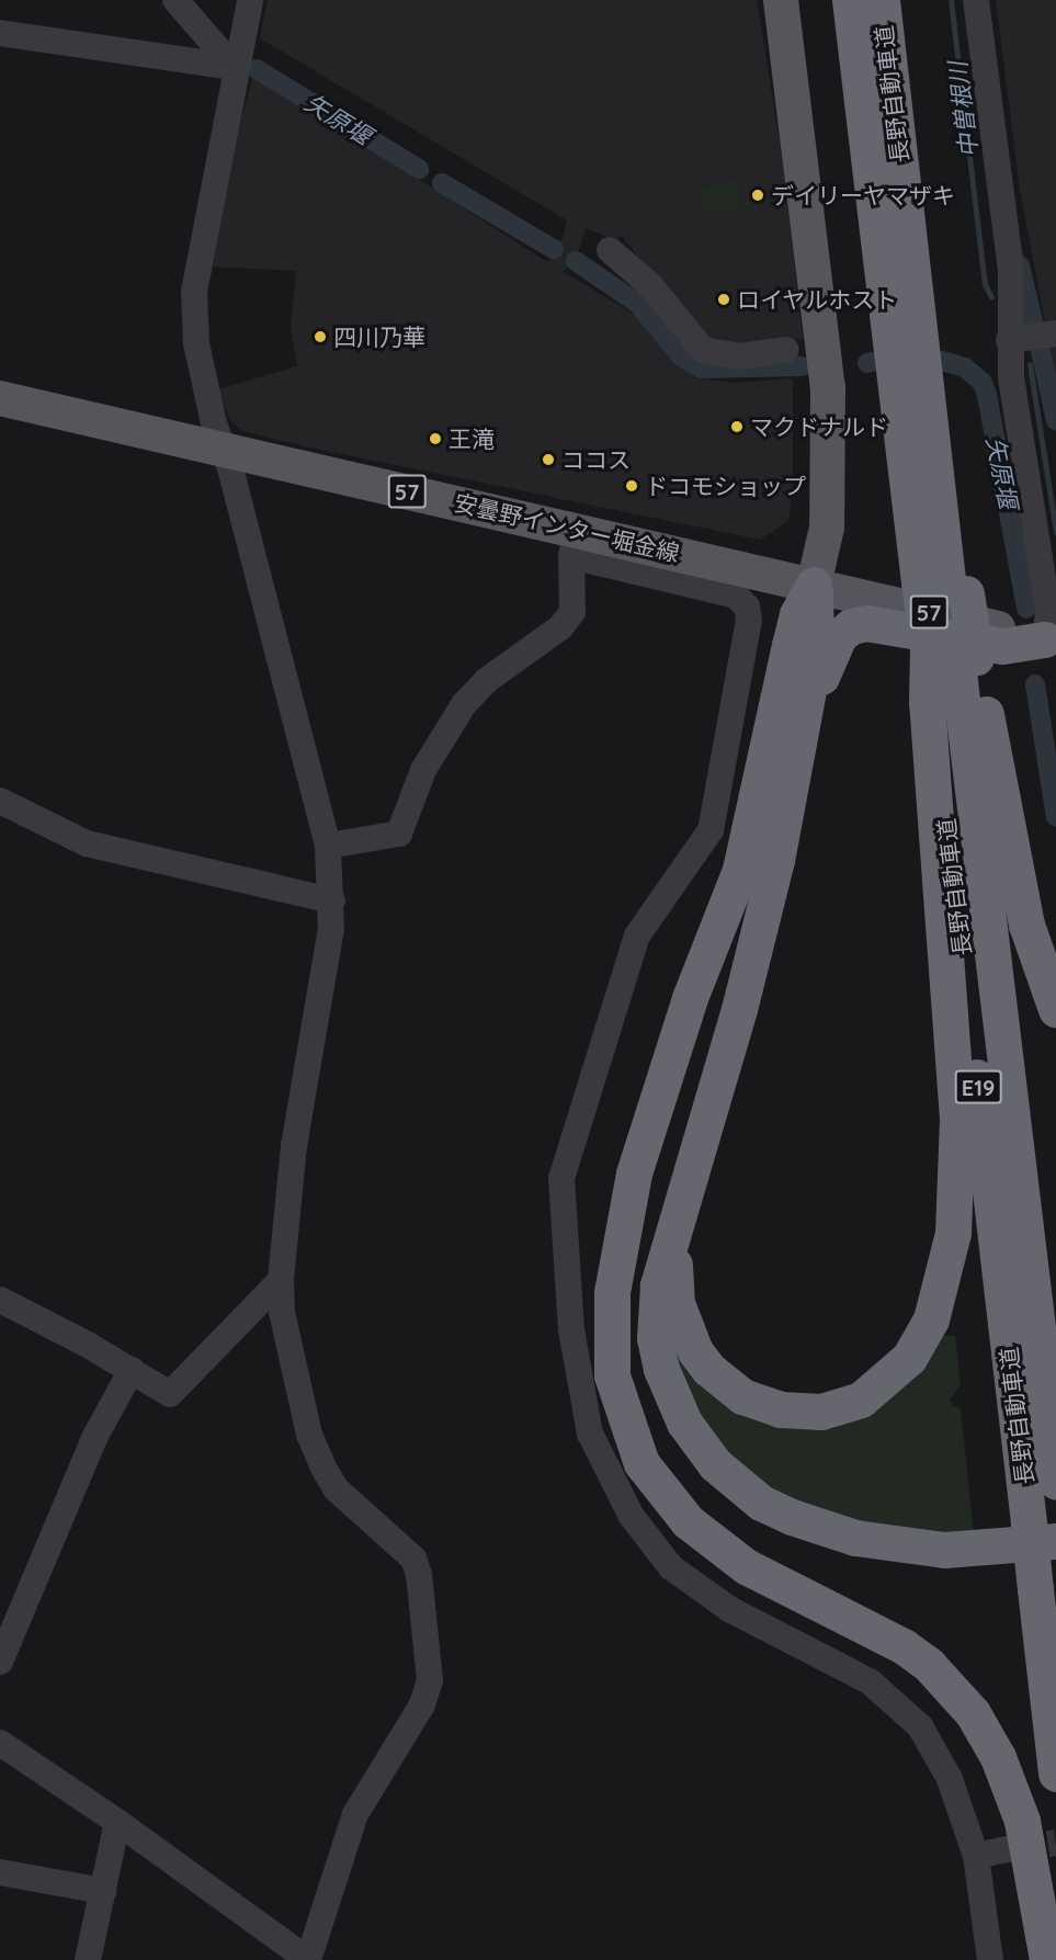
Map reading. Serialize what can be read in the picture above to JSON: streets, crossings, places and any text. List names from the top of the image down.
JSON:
{
  "streets": {
    "highway": ["長野自動車道", "E19"],
    "main road": ["57", "安曇野インター堀金線"]
  },
  "water": ["中曽根川", "矢原堰"],
  "places": [
    "デイリーヤマザキ",
    "ロイヤルホスト",
    "四川乃華",
    "マクドナルド",
    "王滝",
    "ココス",
    "ドコモショップ"
  ]
}
